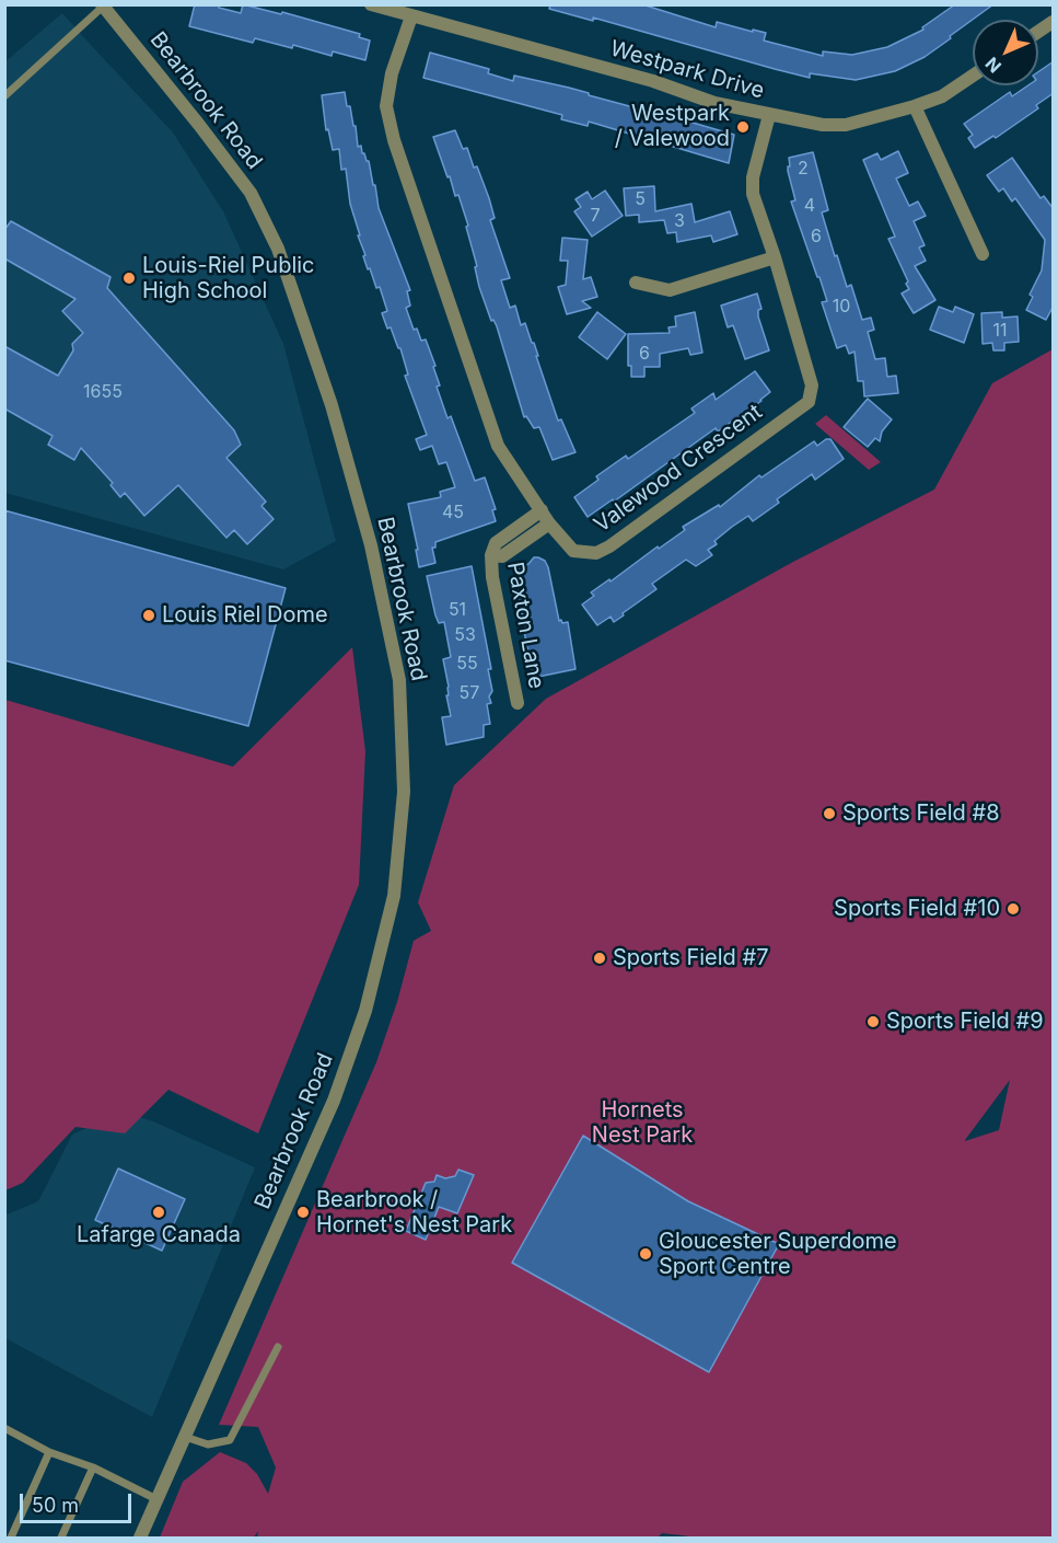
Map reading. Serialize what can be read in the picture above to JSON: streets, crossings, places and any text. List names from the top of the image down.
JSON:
{
  "streets": {
    "street": [
      "Westpark Drive",
      "Bearbrook Road",
      "Valewood Crescent",
      "Paxton Lane"
    ]
  },
  "crossings": [
    ["Westpark Drive", "Valewood Crescent"],
    ["Valewood Crescent", "Paxton Lane"]
  ],
  "parks": ["Hornets Nest Park"],
  "places": [
    "Westpark / Valewood",
    "Louis-Riel Public High School",
    "Louis Riel Dome",
    "Sports Field #8",
    "Sports Field #10",
    "Sports Field #7",
    "Sports Field #9",
    "Lafarge Canada",
    "Bearbrook / Hornet's Nest Park",
    "Gloucester Superdome Sport Centre"
  ],
  "house_numbers": [
    "2",
    "5",
    "4",
    "7",
    "3",
    "6",
    "10",
    "11",
    "6",
    "1655",
    "45",
    "51",
    "53",
    "55",
    "57"
  ],
  "scale_bar": "50 m",
  "north": "bottom left"
}
